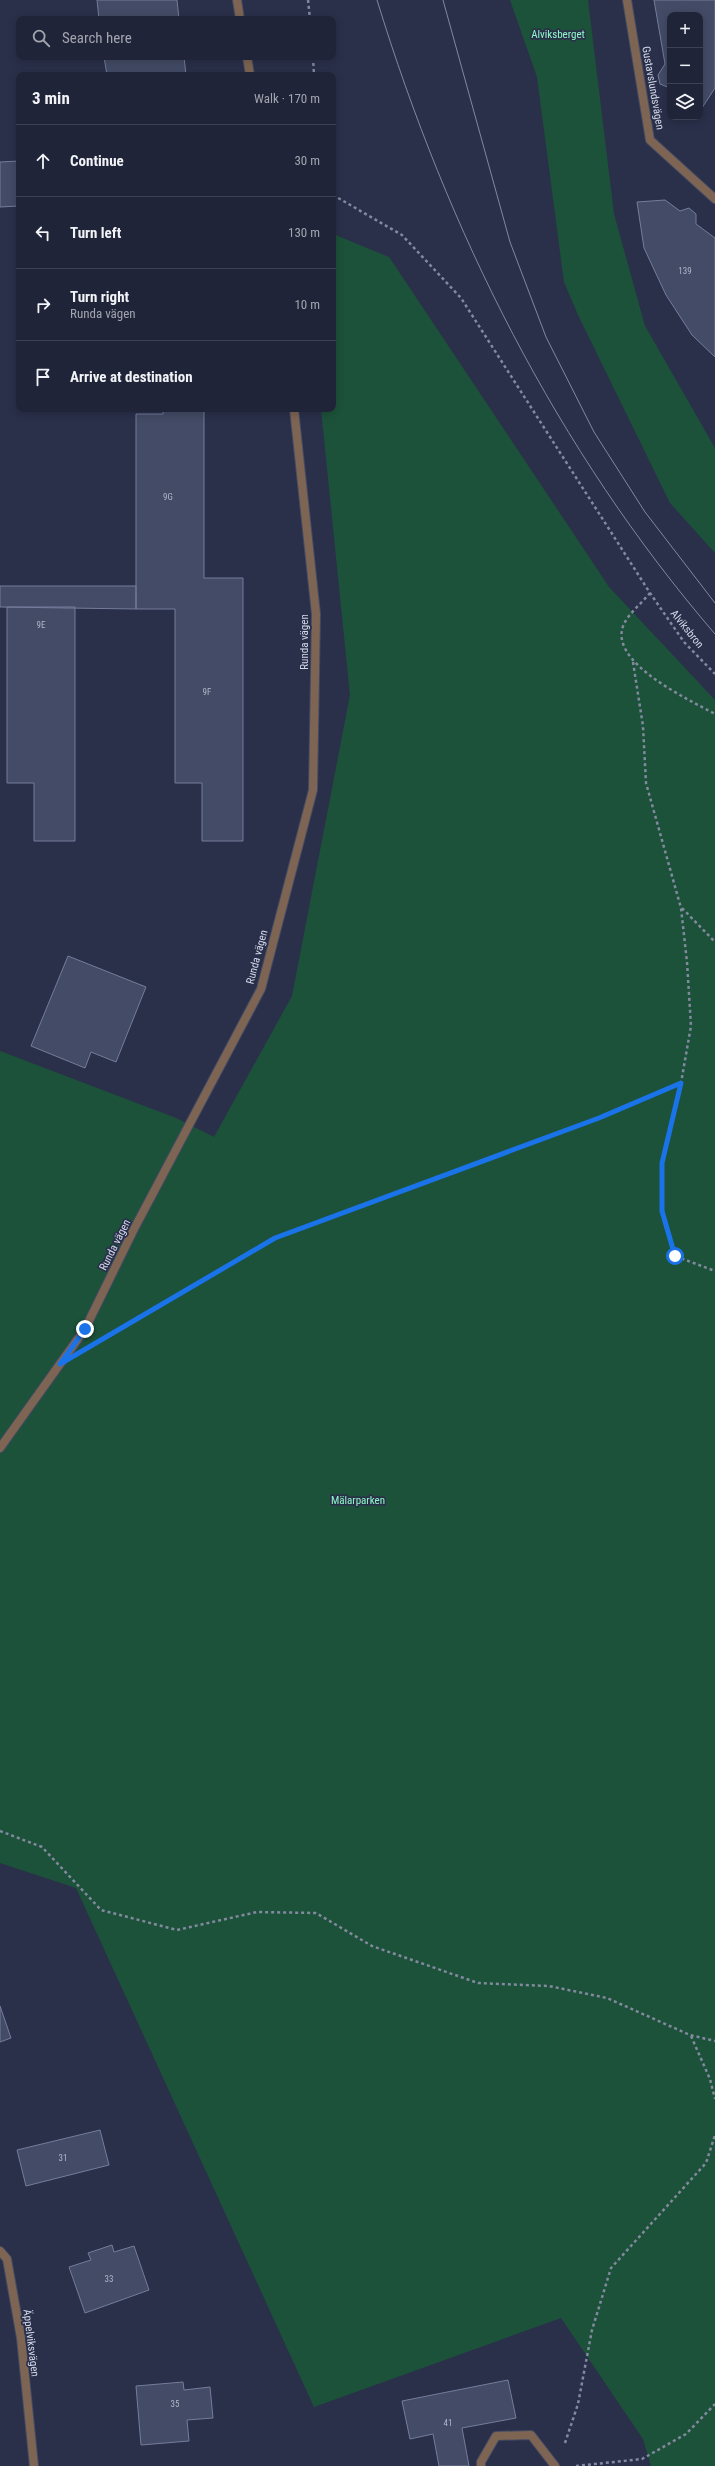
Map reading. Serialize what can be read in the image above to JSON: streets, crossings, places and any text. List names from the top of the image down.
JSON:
{
  "streets": {
    "street": ["Gustavslundsvägen", "Runda vägen", "Äppelviksvägen"],
    "path": ["Alviksbron"]
  },
  "parks": ["Alviksberget", "Mälarparken"],
  "house_numbers": [
    "139",
    "9G",
    "9E",
    "9F",
    "31",
    "33",
    "35",
    "41"
  ],
  "page": {
    "map_buttons": ["+", "−"],
    "search": "Search here",
    "heading": ["3 min", "Walk · 170 m"],
    "list": [
      ["Continue", "30 m"],
      ["Turn left", "130 m"],
      ["Turn right", "Runda vägen", "10 m"],
      "Arrive at destination"
    ]
  }
}
